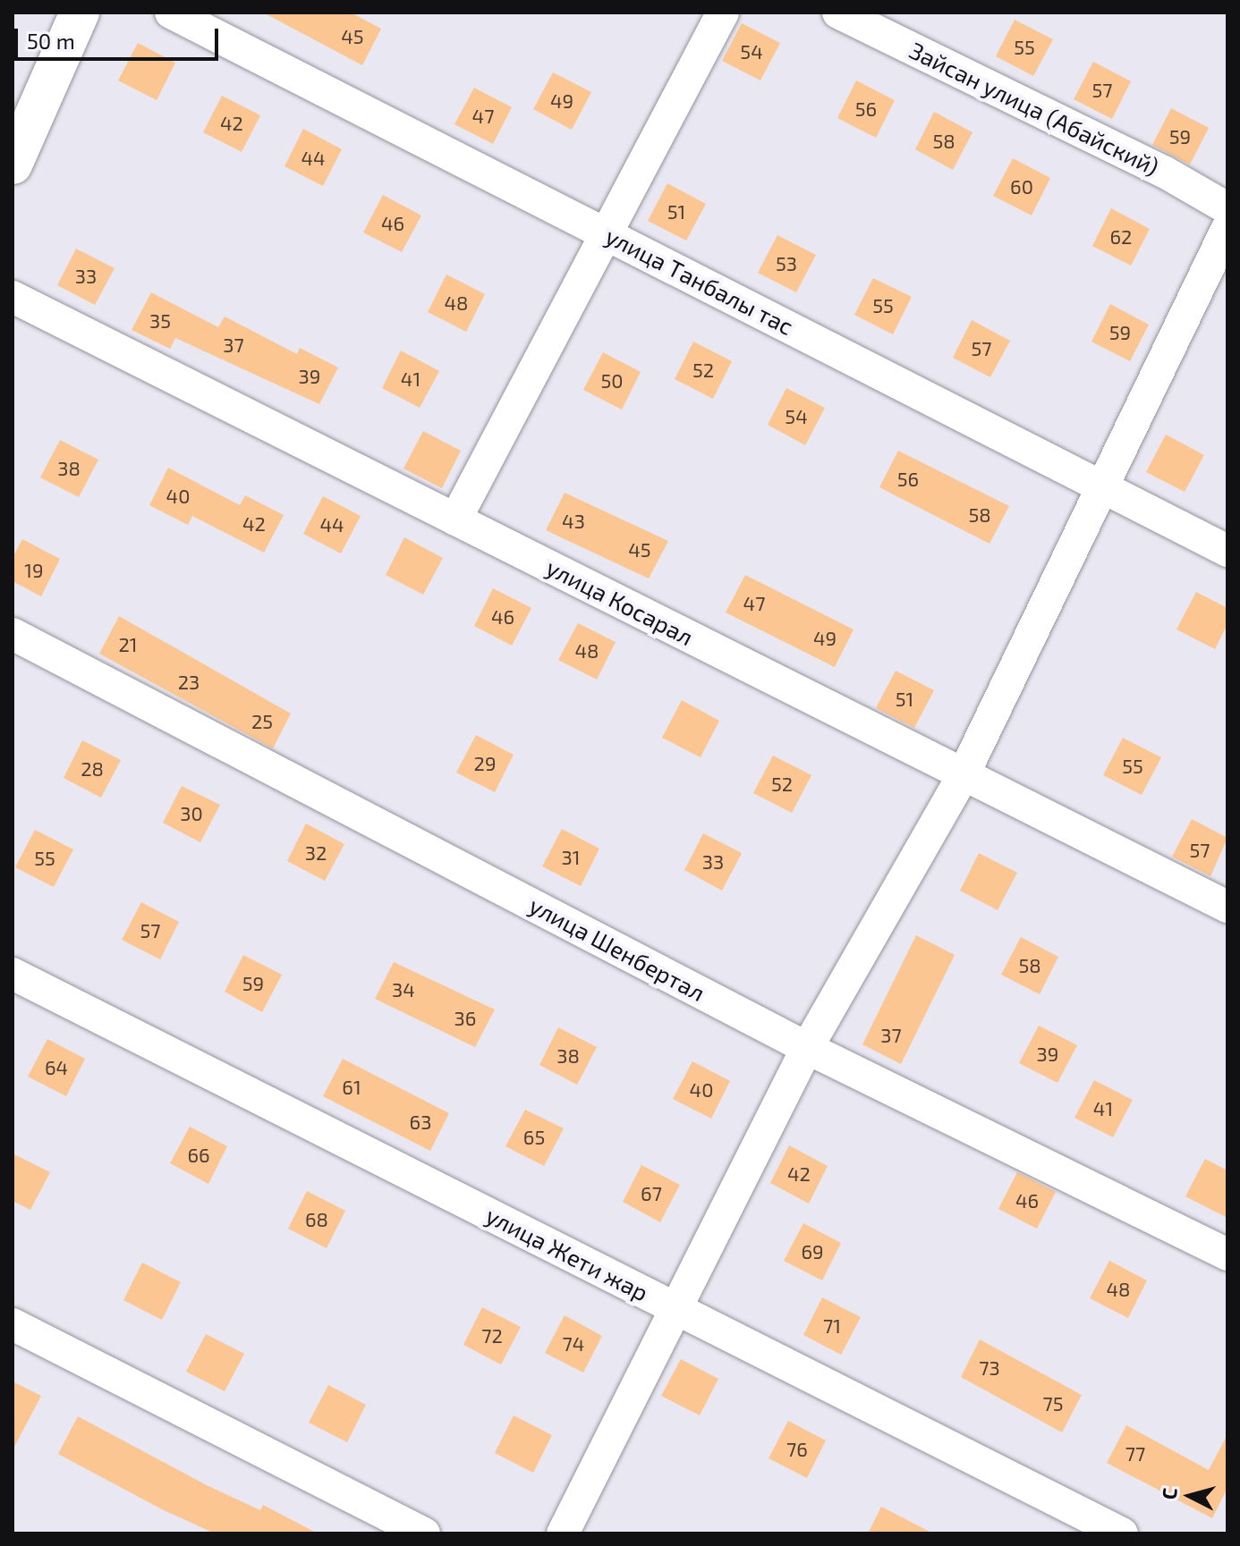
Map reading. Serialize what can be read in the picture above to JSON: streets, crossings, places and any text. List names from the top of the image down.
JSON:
{
  "streets": {
    "street": [
      "Зайсан улица (Абайский)",
      "улица Танбалы тас",
      "улица Косарал",
      "улица Шенбертал",
      "улица Жети жар"
    ]
  },
  "house_numbers": [
    "45",
    "55",
    "54",
    "57",
    "49",
    "56",
    "47",
    "42",
    "59",
    "58",
    "44",
    "60",
    "51",
    "46",
    "62",
    "53",
    "33",
    "48",
    "55",
    "35",
    "59",
    "37",
    "57",
    "52",
    "39",
    "41",
    "50",
    "54",
    "38",
    "56",
    "40",
    "58",
    "43",
    "42",
    "44",
    "45",
    "19",
    "47",
    "46",
    "49",
    "21",
    "48",
    "23",
    "51",
    "25",
    "29",
    "55",
    "28",
    "52",
    "30",
    "57",
    "32",
    "31",
    "55",
    "33",
    "57",
    "58",
    "59",
    "34",
    "36",
    "37",
    "39",
    "38",
    "64",
    "61",
    "40",
    "41",
    "63",
    "65",
    "66",
    "42",
    "67",
    "46",
    "68",
    "69",
    "48",
    "71",
    "72",
    "74",
    "73",
    "75",
    "76",
    "77"
  ],
  "scale_bar": "50 m",
  "north": "left"
}
